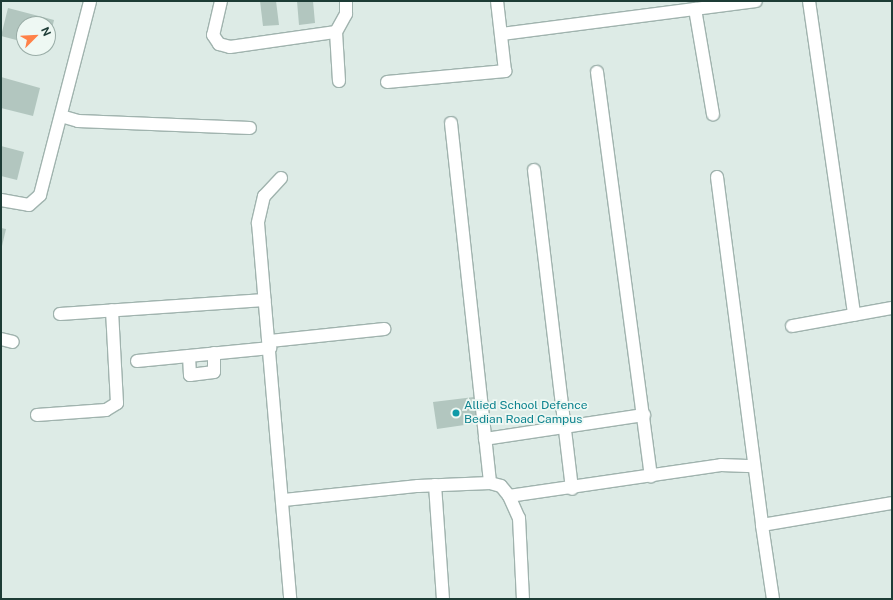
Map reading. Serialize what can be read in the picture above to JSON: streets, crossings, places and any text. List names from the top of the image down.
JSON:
{
  "places": ["Allied School Defence Bedian Road Campus"],
  "north": "top right"
}
